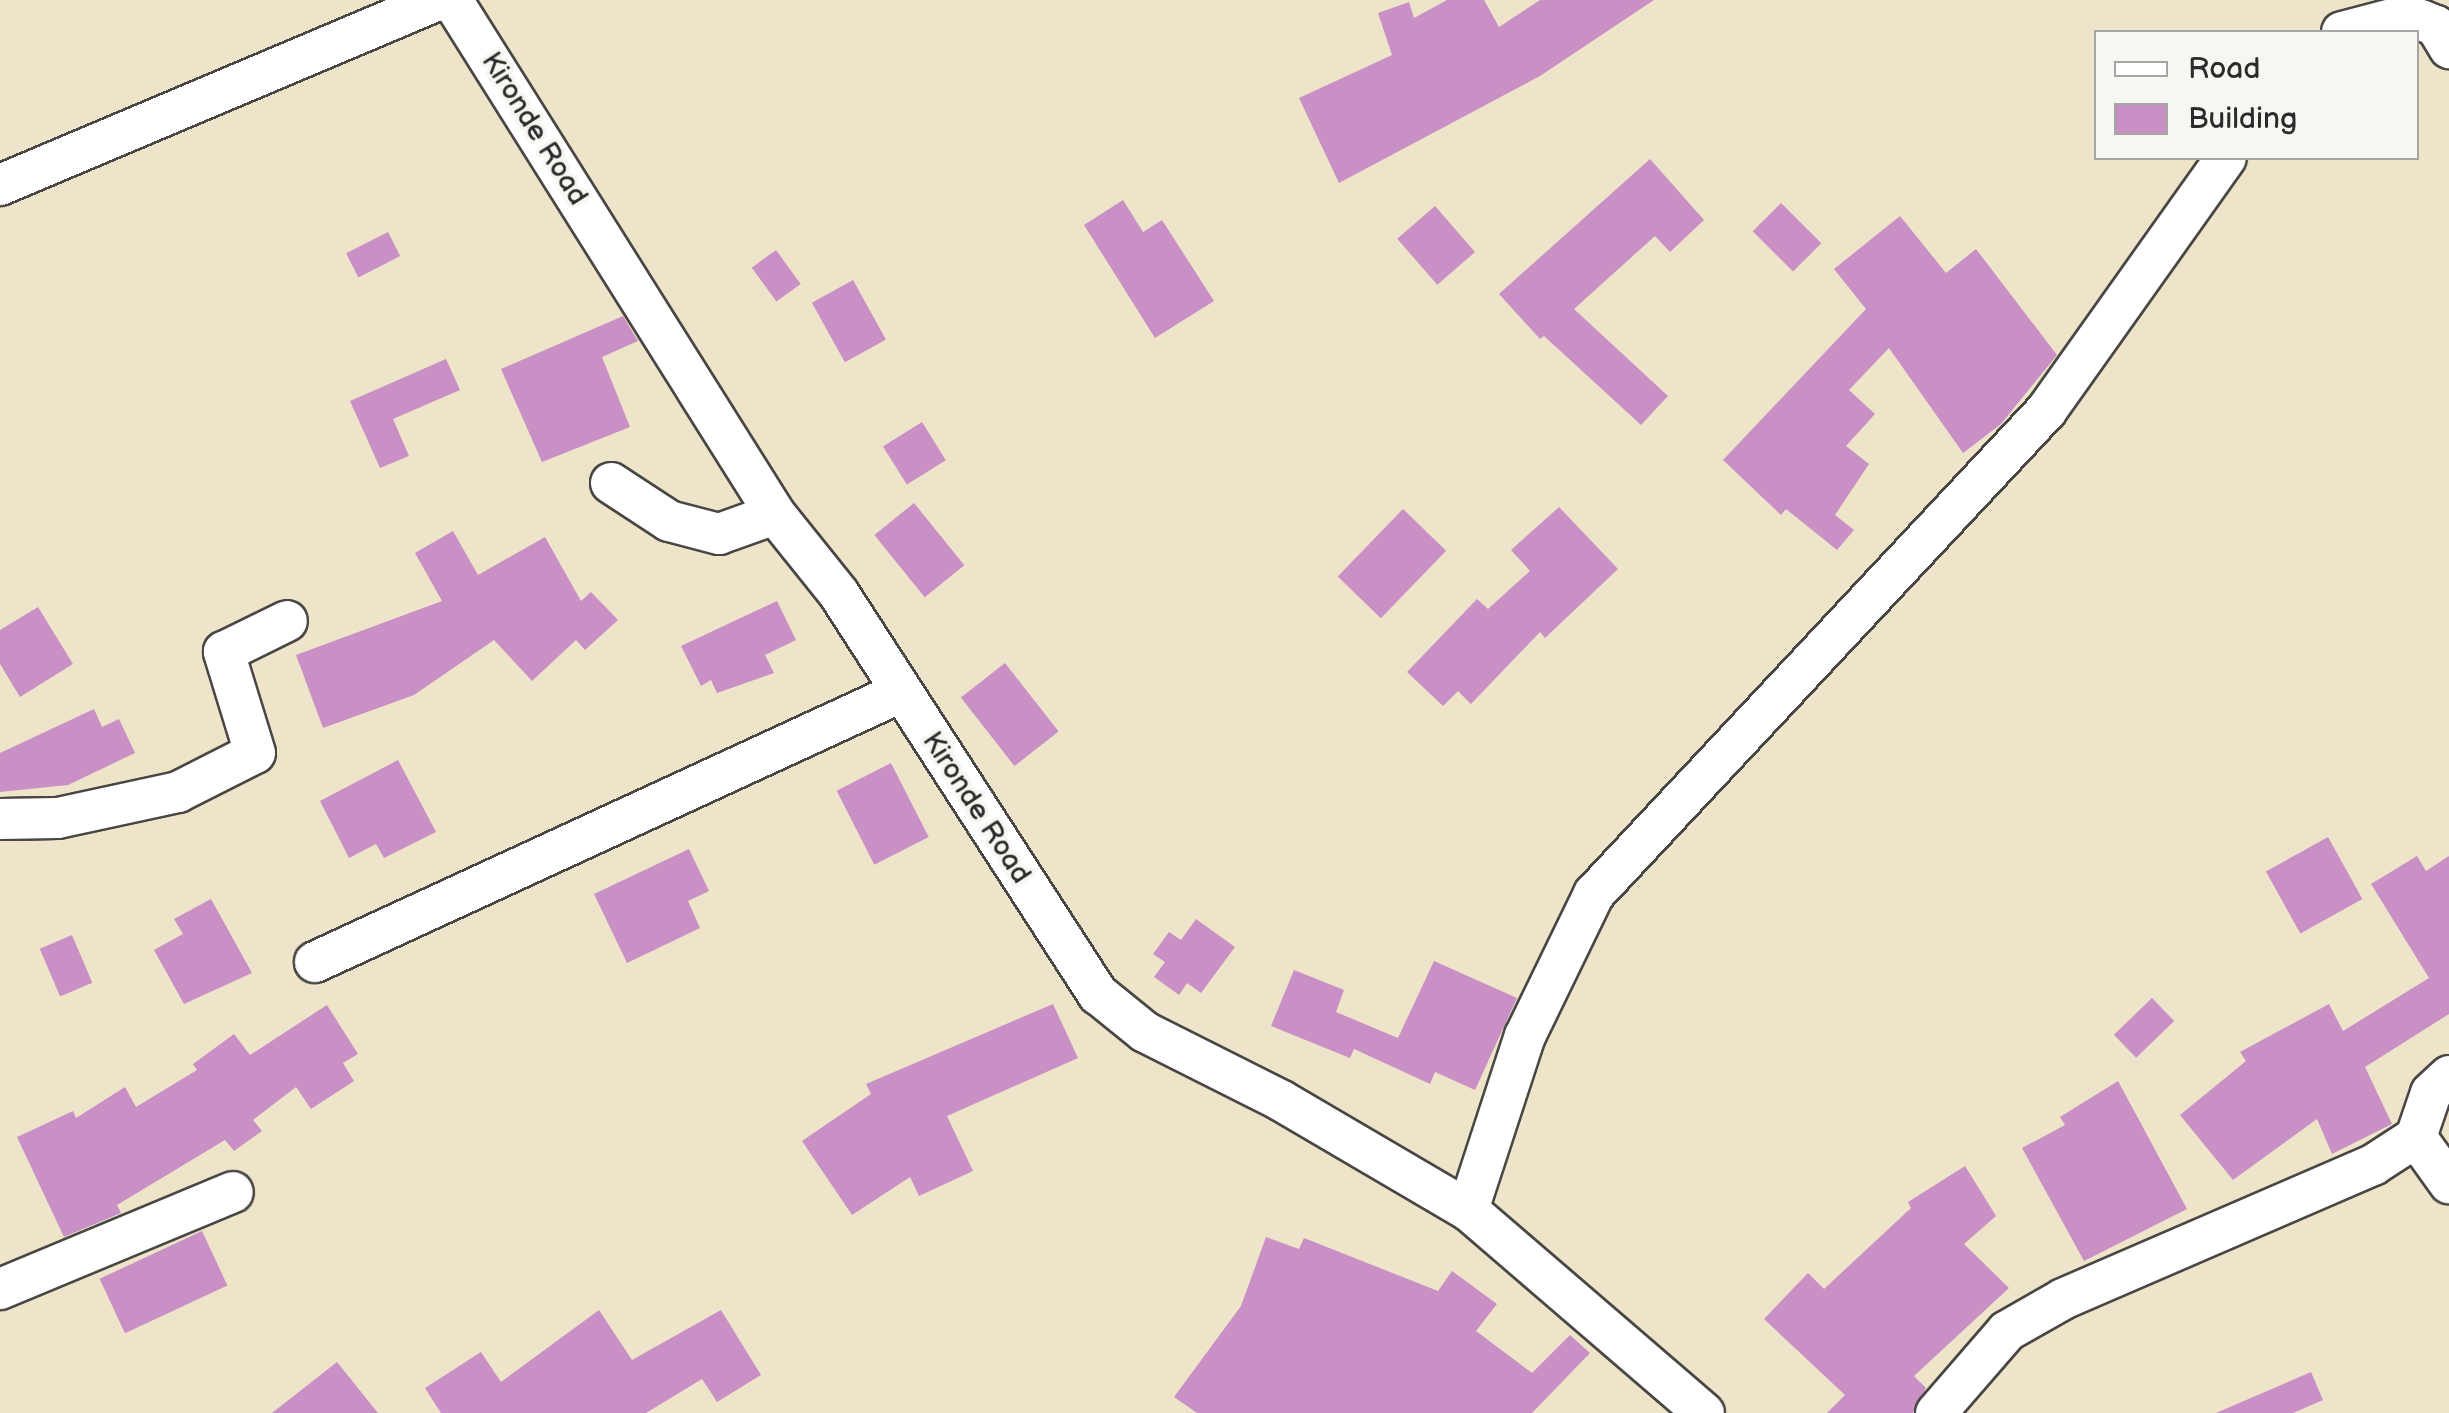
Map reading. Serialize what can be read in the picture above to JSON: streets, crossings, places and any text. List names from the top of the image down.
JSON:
{
  "streets": {
    "street": ["Kironde Road"]
  },
  "legend": ["Road", "Building"]
}
